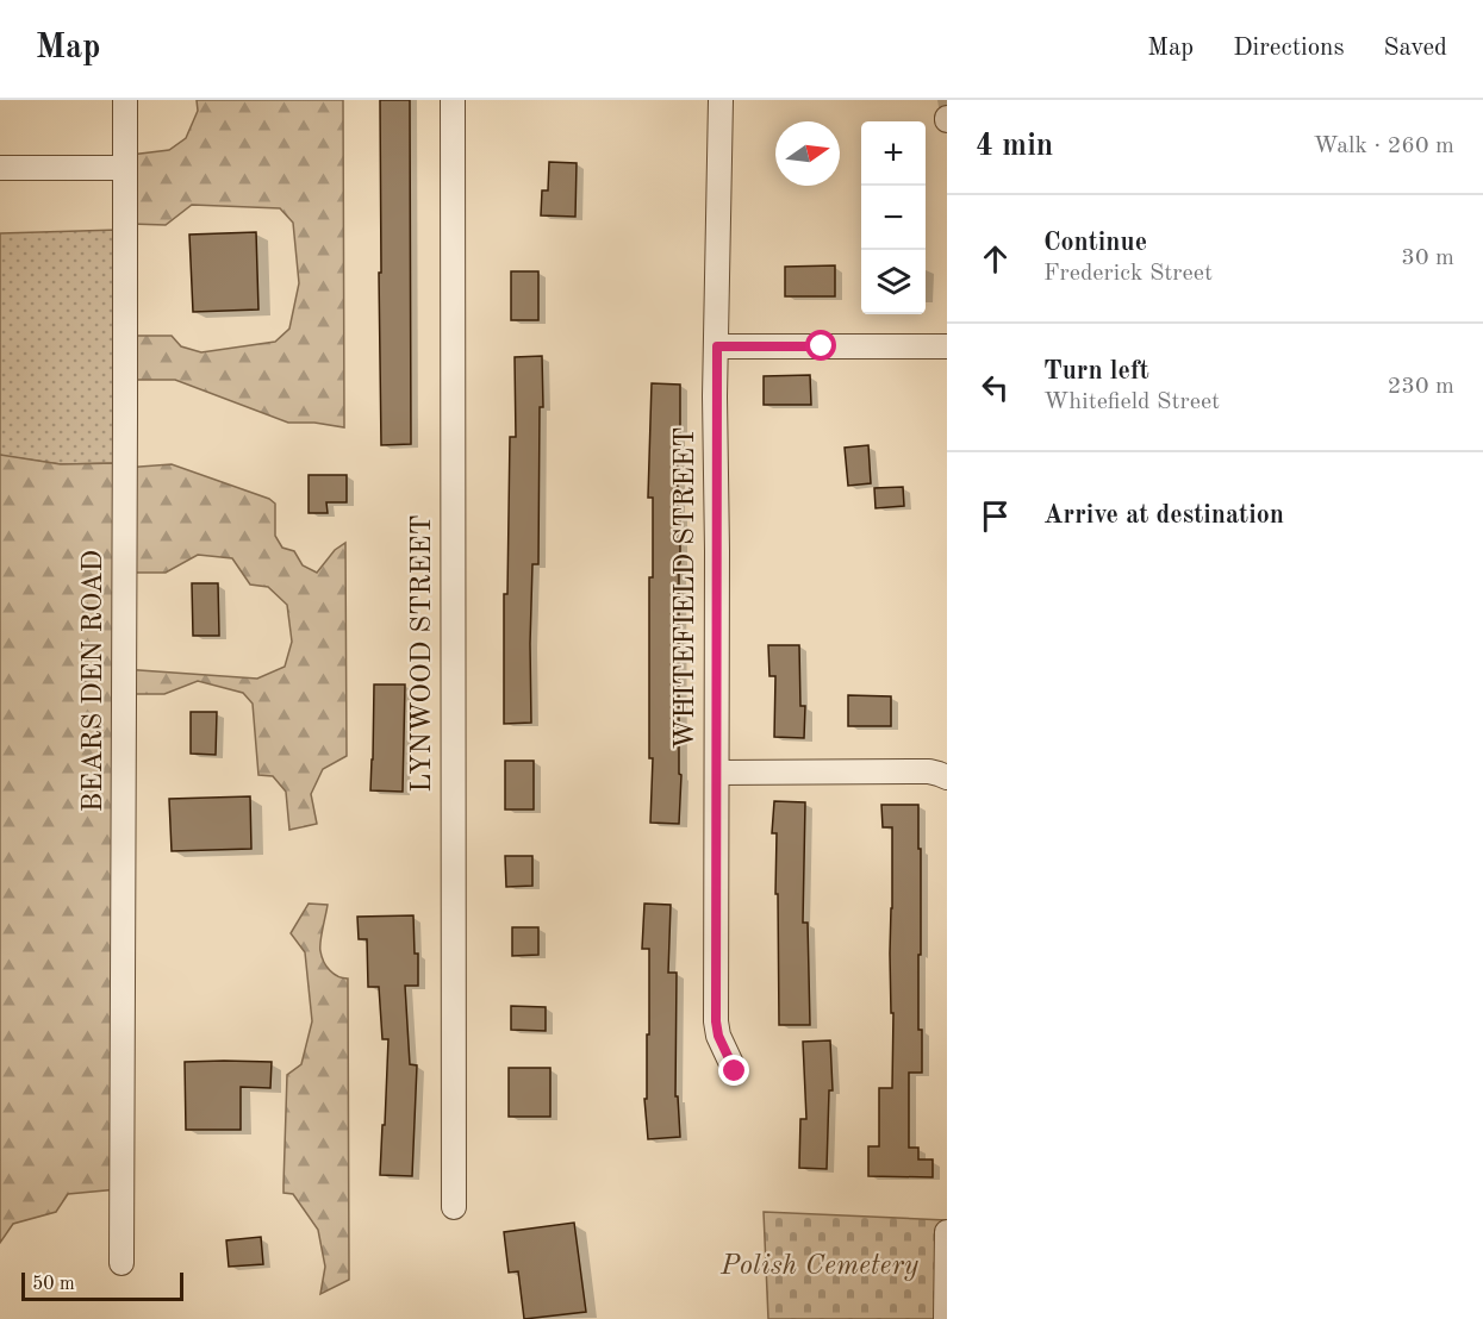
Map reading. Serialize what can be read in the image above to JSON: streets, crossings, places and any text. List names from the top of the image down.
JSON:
{
  "streets": {
    "street": ["WHITEFIELD STREET", "LYNWOOD STREET", "BEARS DEN ROAD"]
  },
  "parks": ["Polish Cemetery"],
  "scale_bar": "50 m",
  "north": "right",
  "page": {
    "header": "Map",
    "nav": ["Map", "Directions", "Saved"],
    "heading": ["4 min", "Walk · 260 m"],
    "map_buttons": ["+", "−"],
    "list": [
      ["Continue", "Frederick Street", "30 m"],
      ["Turn left", "Whitefield Street", "230 m"],
      "Arrive at destination"
    ],
    "scale": "50 m"
  }
}
